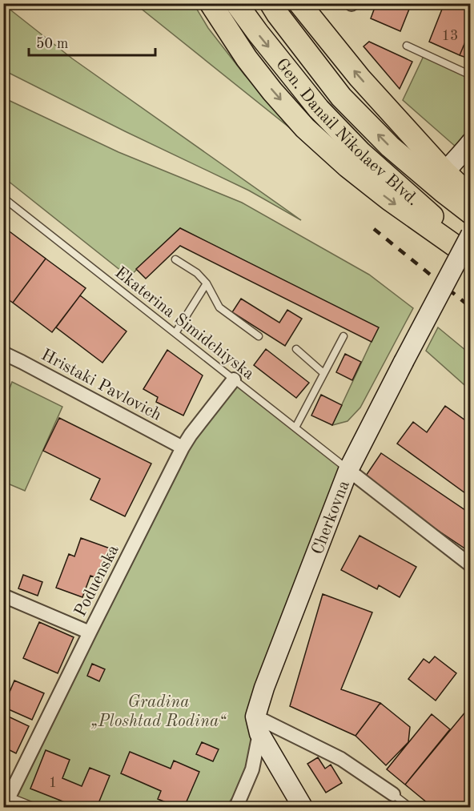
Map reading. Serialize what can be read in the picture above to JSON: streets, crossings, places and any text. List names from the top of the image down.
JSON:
{
  "streets": {
    "main road": ["Gen. Danail Nikolaev Blvd."],
    "street": ["Hristaki Pavlovich", "Cherkovna", "Poduenska"],
    "lane": ["Ekaterina Simidchiyska"]
  },
  "crossings": [
    ["Ekaterina Simidchiyska", "Cherkovna"],
    ["Ekaterina Simidchiyska", "Poduenska"],
    ["Hristaki Pavlovich", "Poduenska"]
  ],
  "parks": ["Gradina „Ploshtad Rodina“"],
  "house_numbers": ["13", "1"],
  "scale_bar": "50 m"
}
